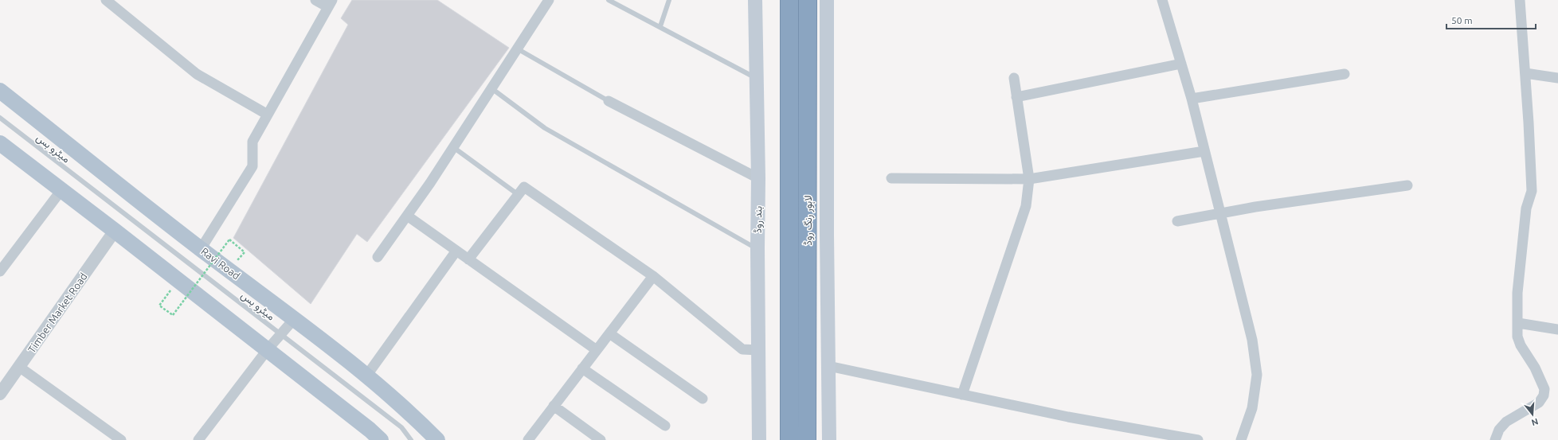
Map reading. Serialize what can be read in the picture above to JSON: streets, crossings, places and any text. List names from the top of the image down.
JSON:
{
  "streets": {
    "highway": ["لاہور رنگ روڈ"],
    "main road": ["بند روڈ", "Ravi Road"],
    "street": ["Timber Market Road"],
    "lane": ["میٹرو بس"]
  },
  "scale_bar": "50 m",
  "north": "bottom"
}
